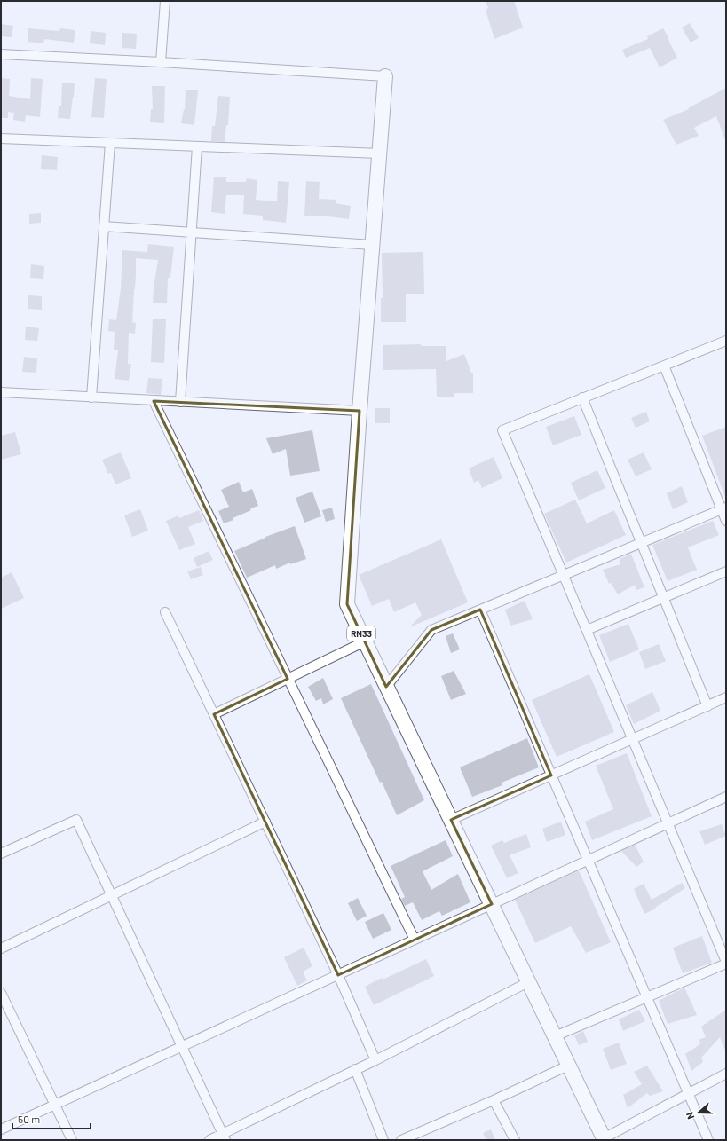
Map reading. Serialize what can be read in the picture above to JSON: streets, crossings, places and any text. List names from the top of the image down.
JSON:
{
  "streets": {
    "main road": ["RN33"]
  },
  "scale_bar": "50 m",
  "north": "left"
}
